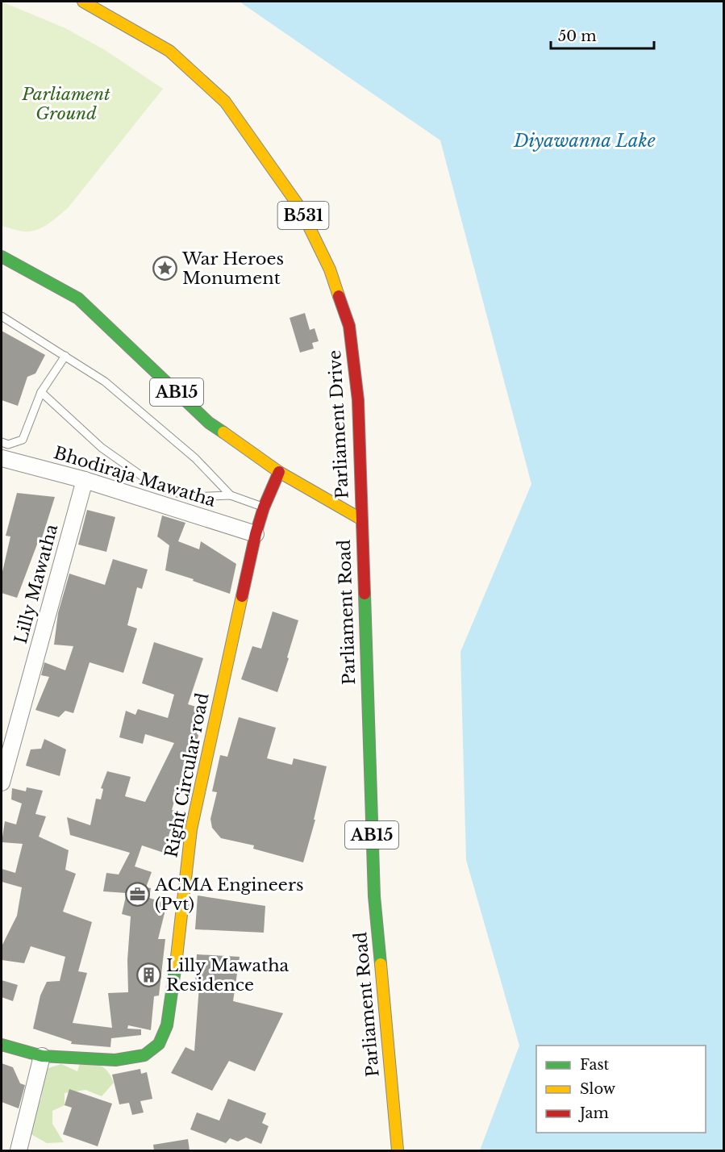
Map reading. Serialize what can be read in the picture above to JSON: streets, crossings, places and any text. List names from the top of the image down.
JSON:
{
  "streets": {
    "main road": [
      "B531",
      "AB15",
      "Parliament Drive",
      "Parliament Road",
      "Right Circular road"
    ],
    "street": ["Bhodiraja Mawatha", "Lilly Mawatha"]
  },
  "crossings": [
    ["Parliament Drive", "Parliament Road"],
    ["Bhodiraja Mawatha", "Lilly Mawatha"],
    ["Bhodiraja Mawatha", "Right Circular road"],
    ["Parliament Road", "Right Circular road"]
  ],
  "water": ["Diyawanna Lake"],
  "parks": ["Parliament Ground"],
  "places": {
    "place": ["War Heroes Monument"],
    "office": ["ACMA Engineers (Pvt)"],
    "building": ["Lilly Mawatha Residence"]
  },
  "legend": ["Fast", "Slow", "Jam"],
  "scale_bar": "50 m"
}
